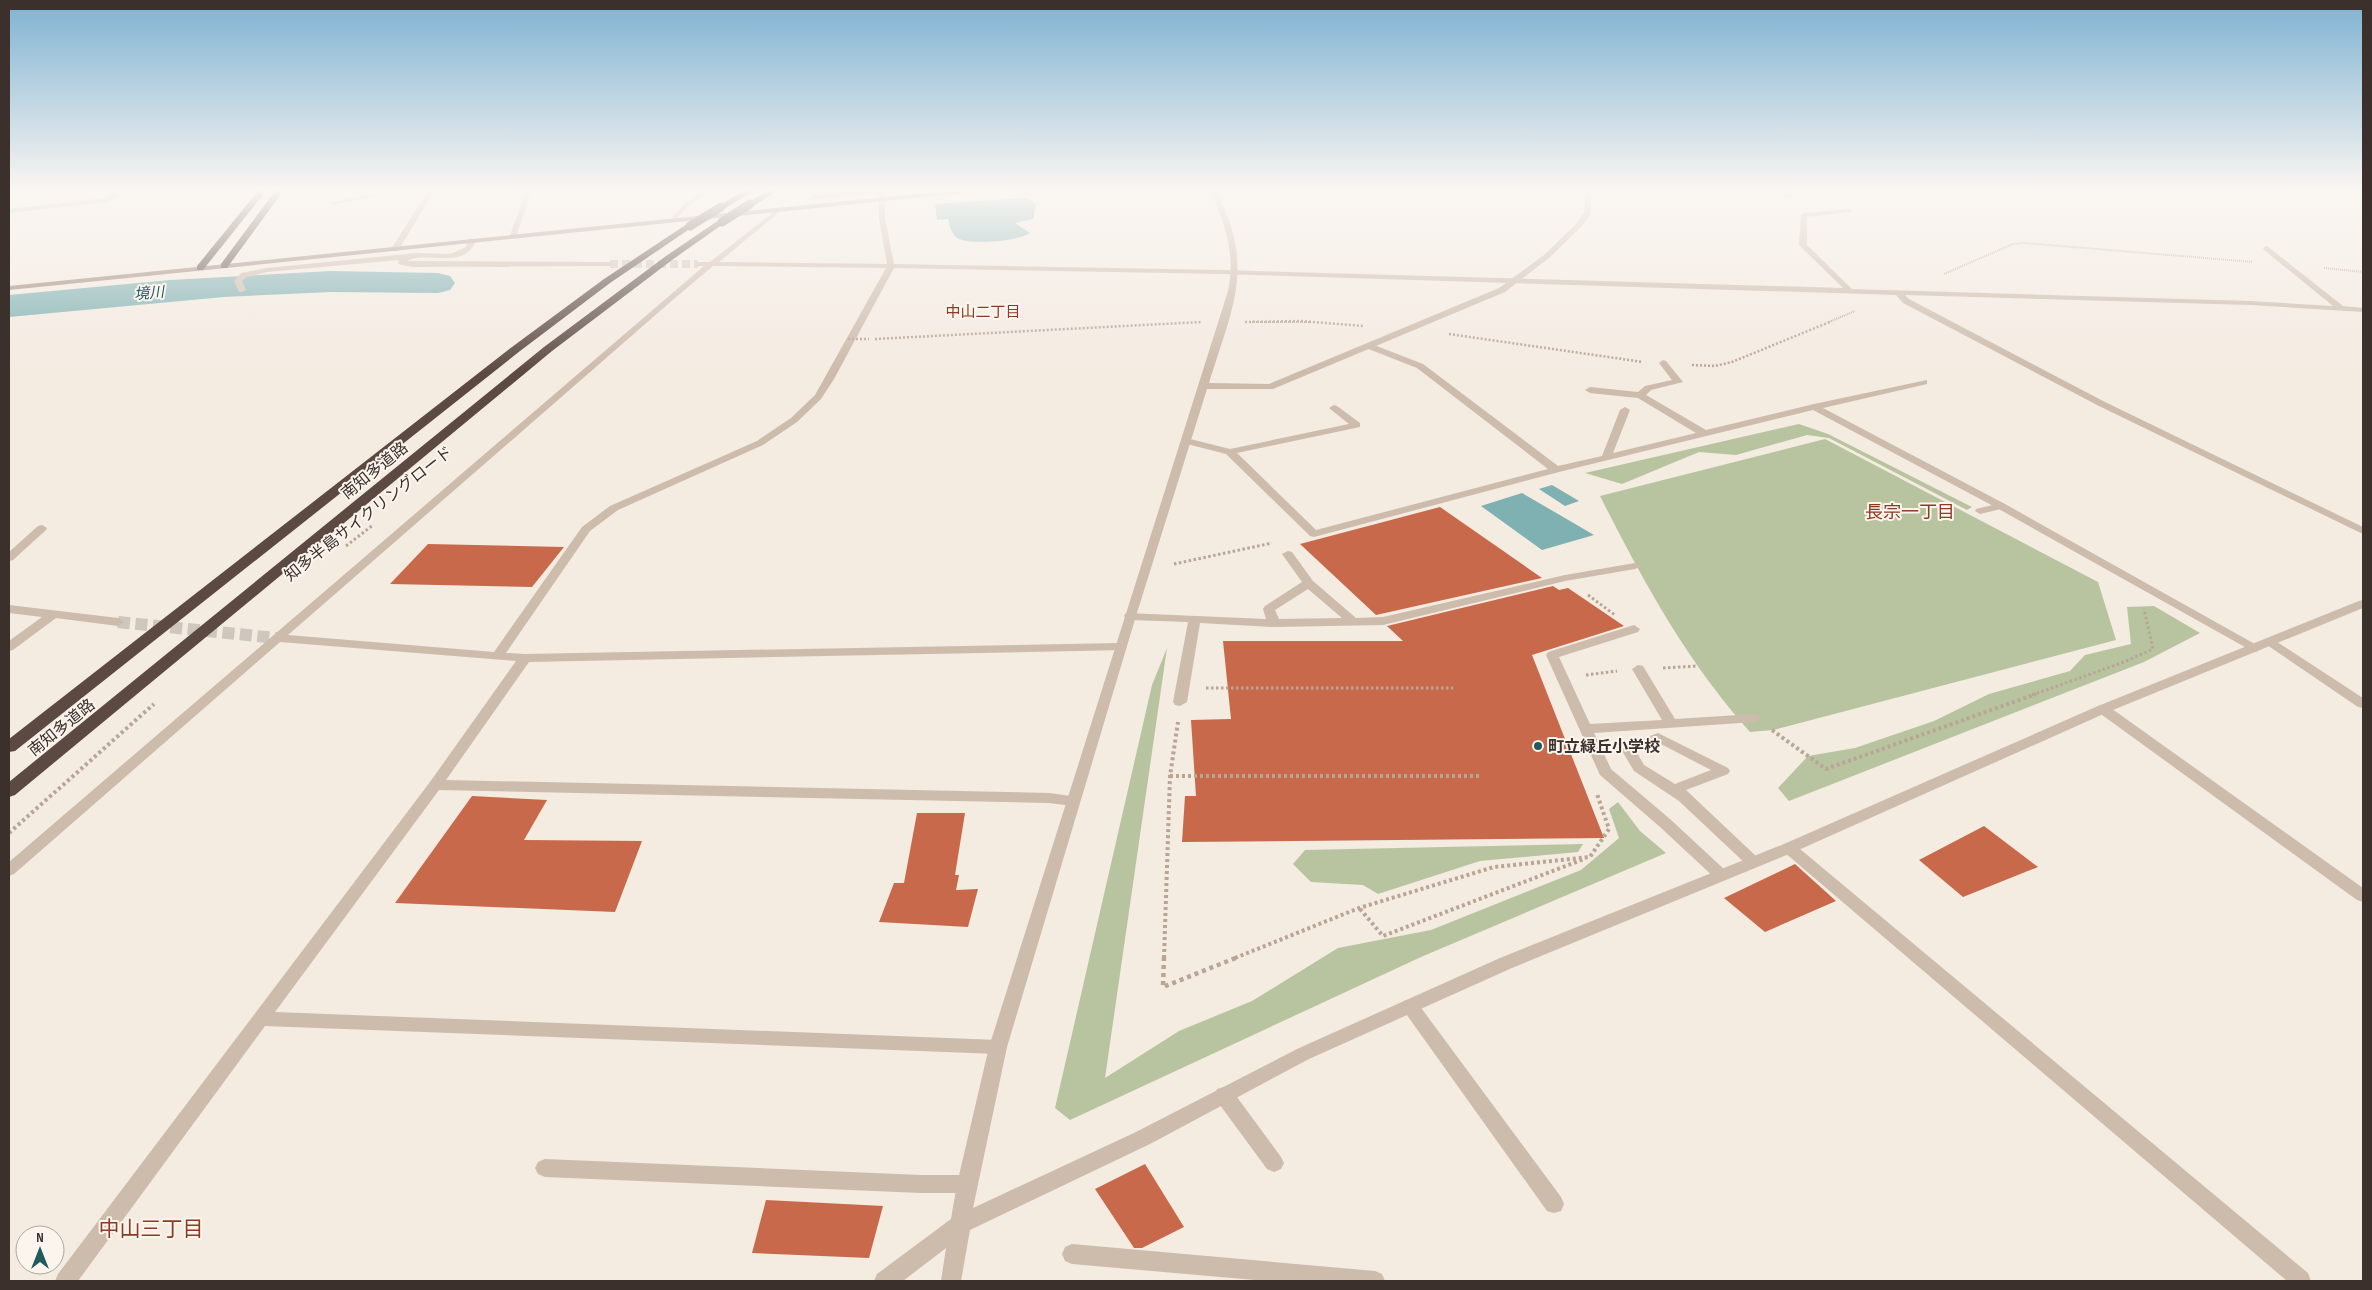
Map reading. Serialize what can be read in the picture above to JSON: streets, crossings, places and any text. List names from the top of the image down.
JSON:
{
  "streets": {
    "highway": ["南知多道路"],
    "path": ["知多半島サイクリングロード"]
  },
  "districts": ["中山二丁目", "長宗一丁目", "中山三丁目"],
  "water": ["境川"],
  "places": ["町立緑丘小学校"],
  "north": "top"
}
